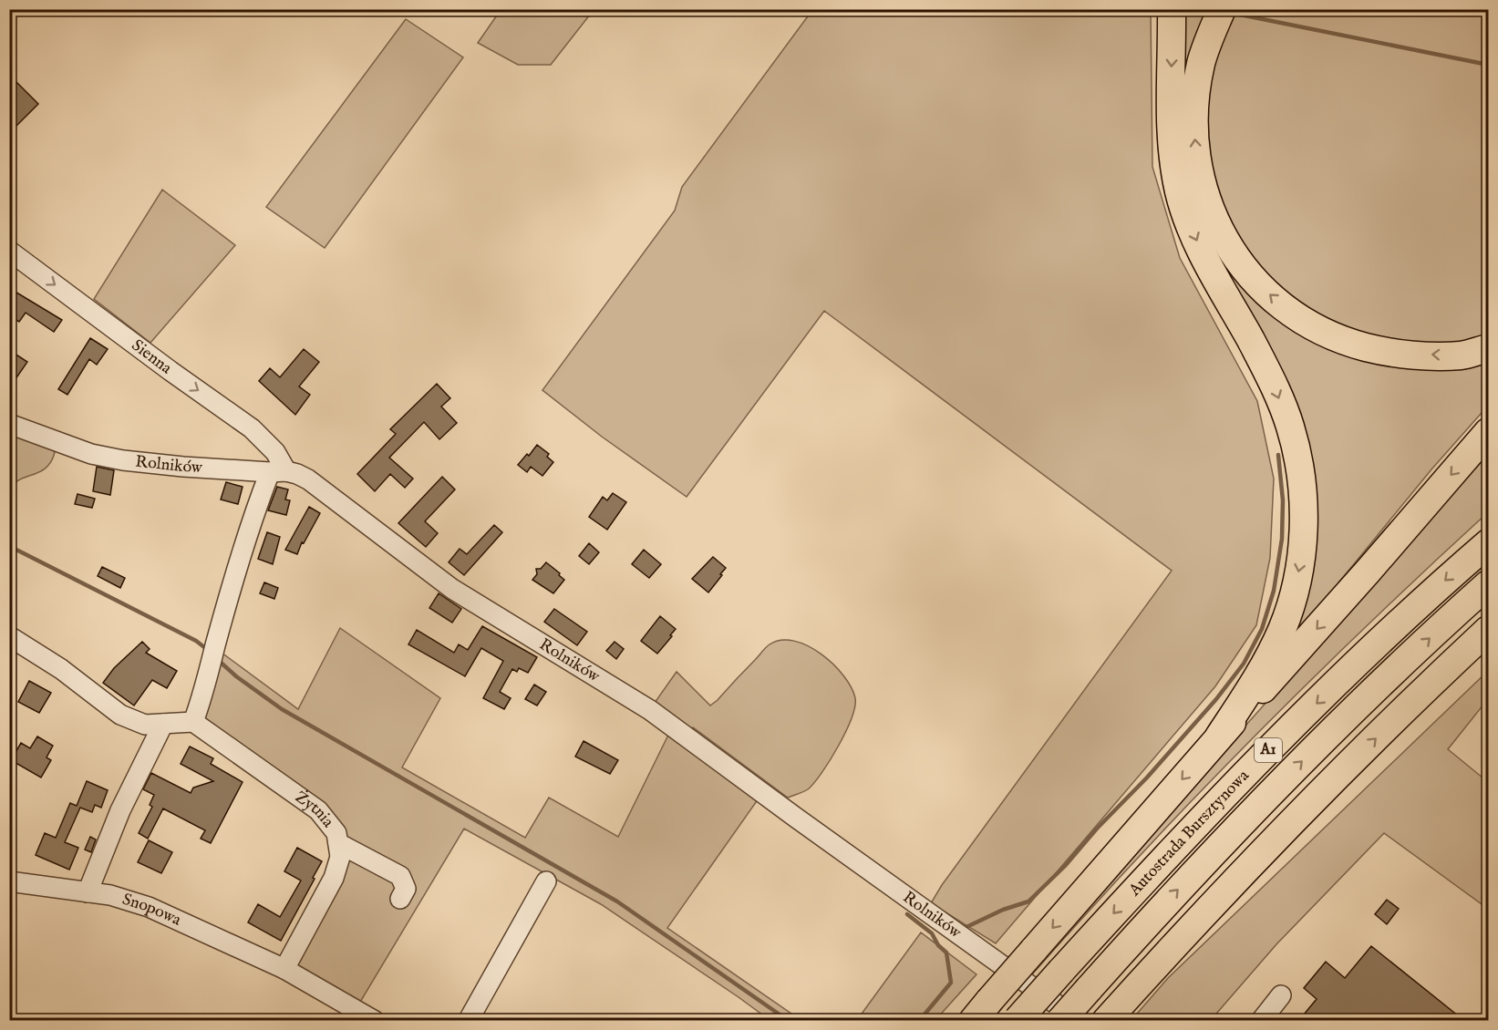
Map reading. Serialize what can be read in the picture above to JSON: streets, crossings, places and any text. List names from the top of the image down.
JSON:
{
  "streets": {
    "highway": ["A1", "Autostrada Bursztynowa"],
    "street": [
      "Sienna",
      "Rolników",
      "Żytnia",
      "Snopowa"
    ]
  },
  "crossings": [
    ["Sienna", "Rolników"],
    ["Żytnia", "Snopowa"]
  ],
  "one_way": ["Sienna"]
}
